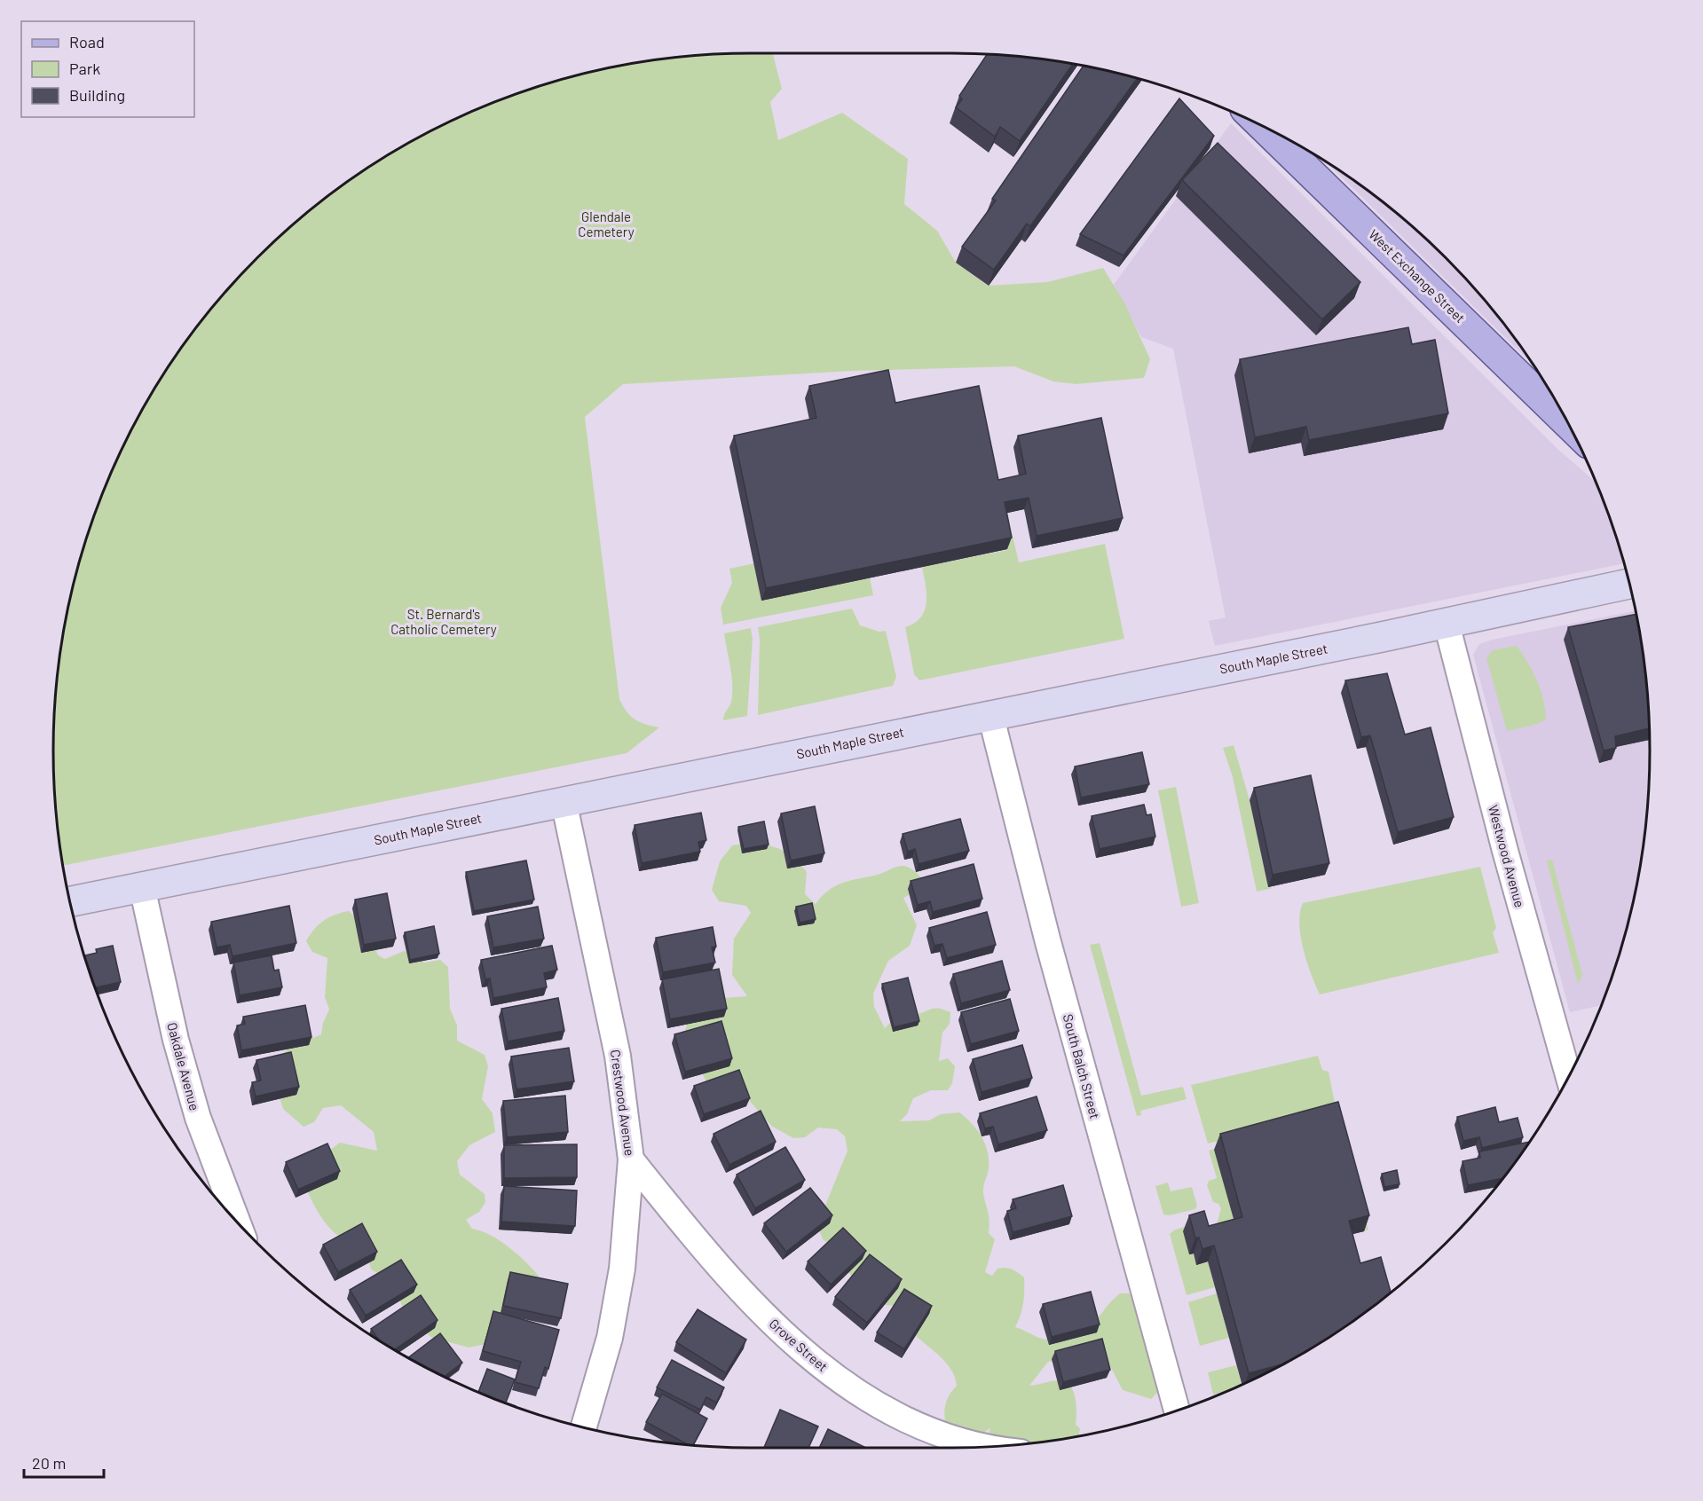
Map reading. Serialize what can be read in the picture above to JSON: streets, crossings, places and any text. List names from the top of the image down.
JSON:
{
  "streets": {
    "main road": ["West Exchange Street", "South Maple Street"],
    "street": [
      "Westwood Avenue",
      "Oakdale Avenue",
      "South Balch Street",
      "Crestwood Avenue",
      "Grove Street"
    ]
  },
  "crossings": [
    ["South Maple Street", "Westwood Avenue"],
    ["South Maple Street", "Oakdale Avenue"],
    ["South Maple Street", "South Balch Street"],
    ["South Maple Street", "Crestwood Avenue"],
    ["Crestwood Avenue", "Grove Street"]
  ],
  "parks": ["Glendale Cemetery", "St. Bernard's Catholic Cemetery"],
  "legend": ["Road", "Park", "Building"],
  "scale_bar": "20 m"
}
